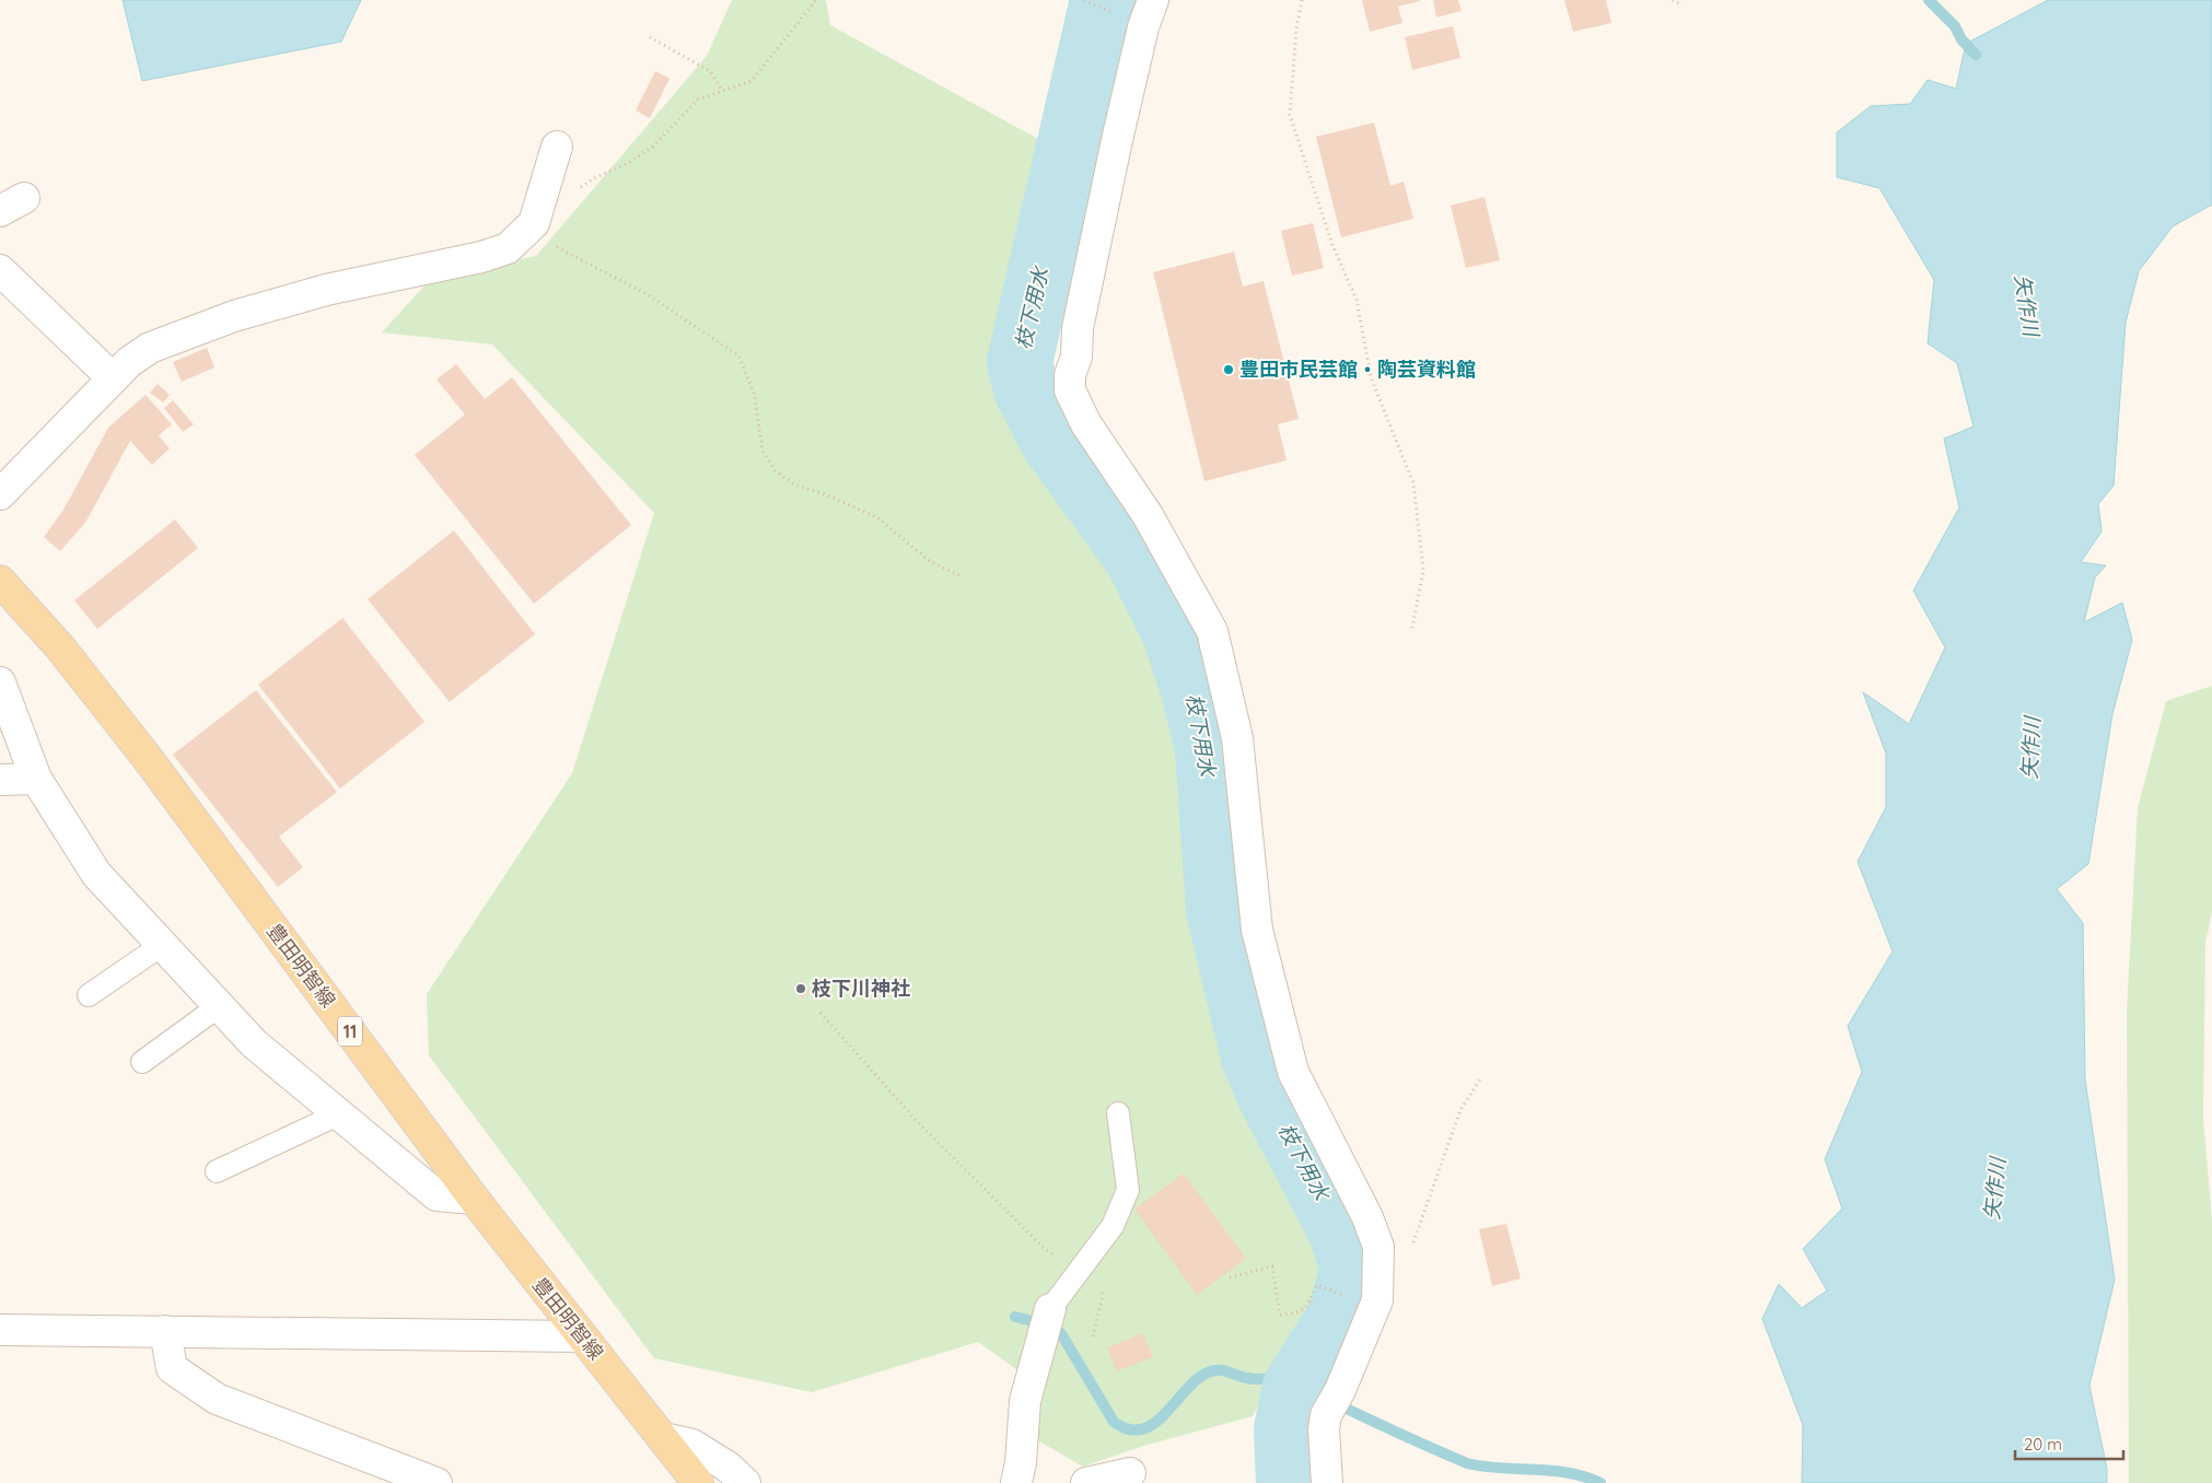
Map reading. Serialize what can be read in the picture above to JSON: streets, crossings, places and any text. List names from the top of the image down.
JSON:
{
  "streets": {
    "main road": ["豊田明智線", "11"]
  },
  "water": ["矢作川", "枝下用水"],
  "places": ["豊田市民芸館・陶芸資料館", "枝下川神社"],
  "scale_bar": "20 m"
}
